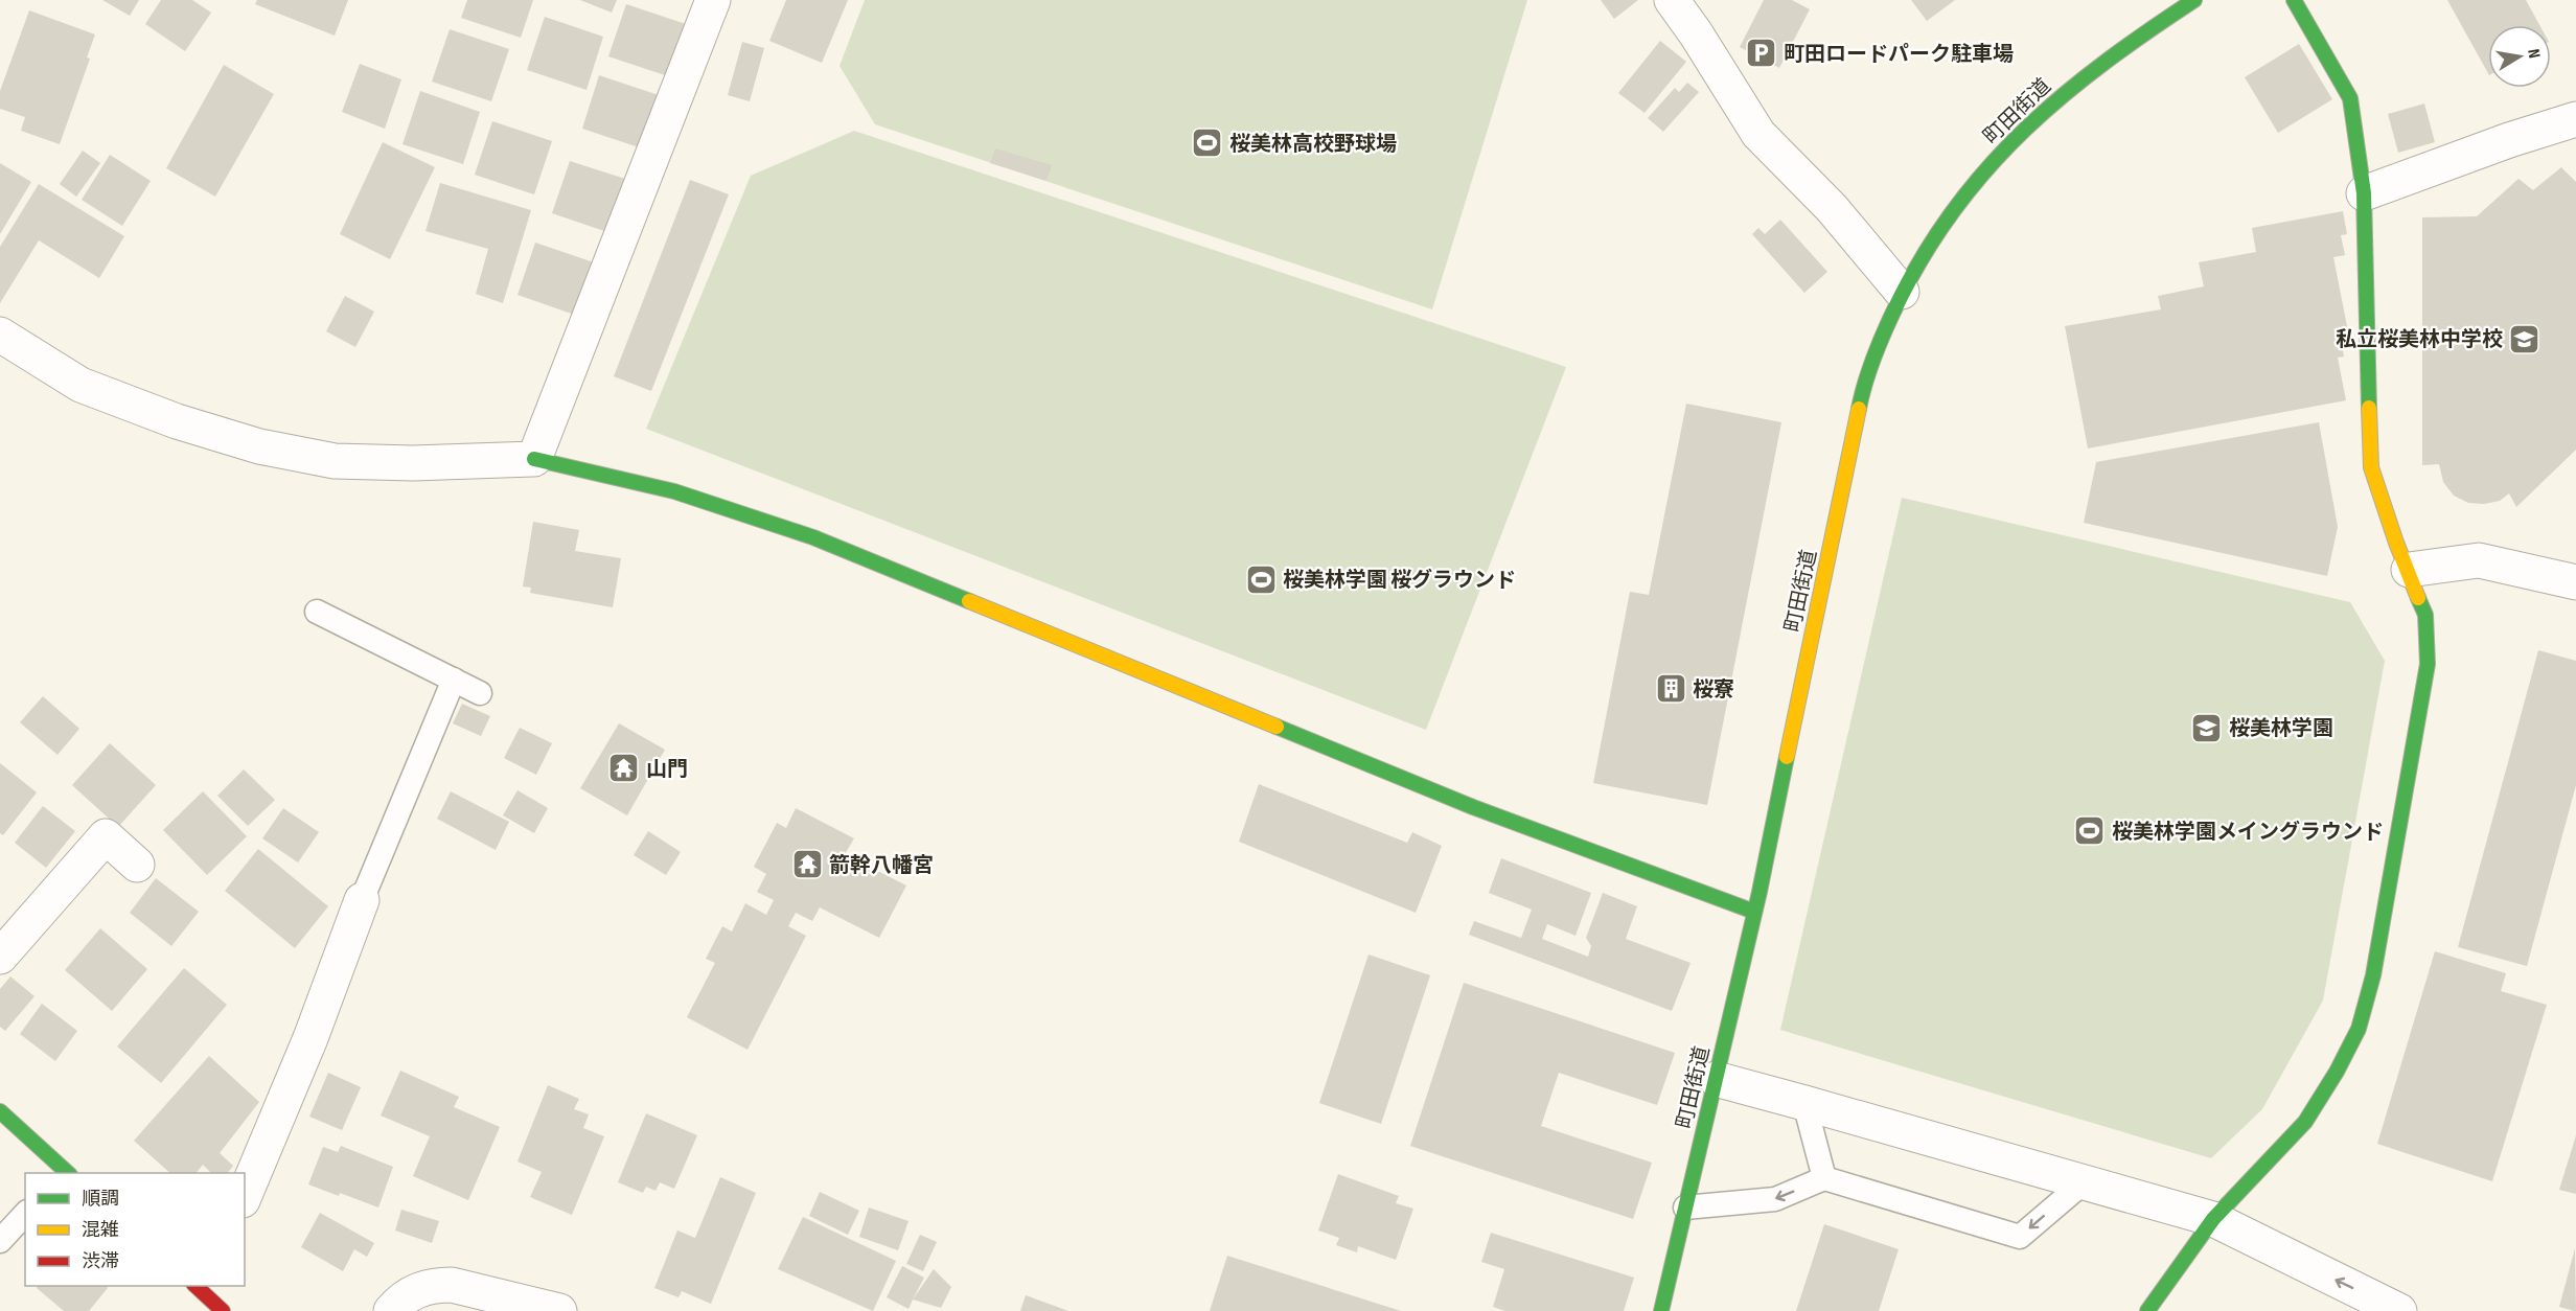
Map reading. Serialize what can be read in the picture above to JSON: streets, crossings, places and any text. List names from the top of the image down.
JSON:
{
  "streets": {
    "street": ["町田街道"]
  },
  "places": {
    "parking": ["町田ロードパーク駐車場"],
    "sports": ["桜美林高校野球場", "桜美林学園 桜グラウンド", "桜美林学園メイングラウンド"],
    "school or university": ["私立桜美林中学校", "桜美林学園"],
    "building": ["桜寮"],
    "temple": ["山門", "箭幹八幡宮"]
  },
  "legend": ["順調", "混雑", "渋滞"],
  "north": "right"
}
